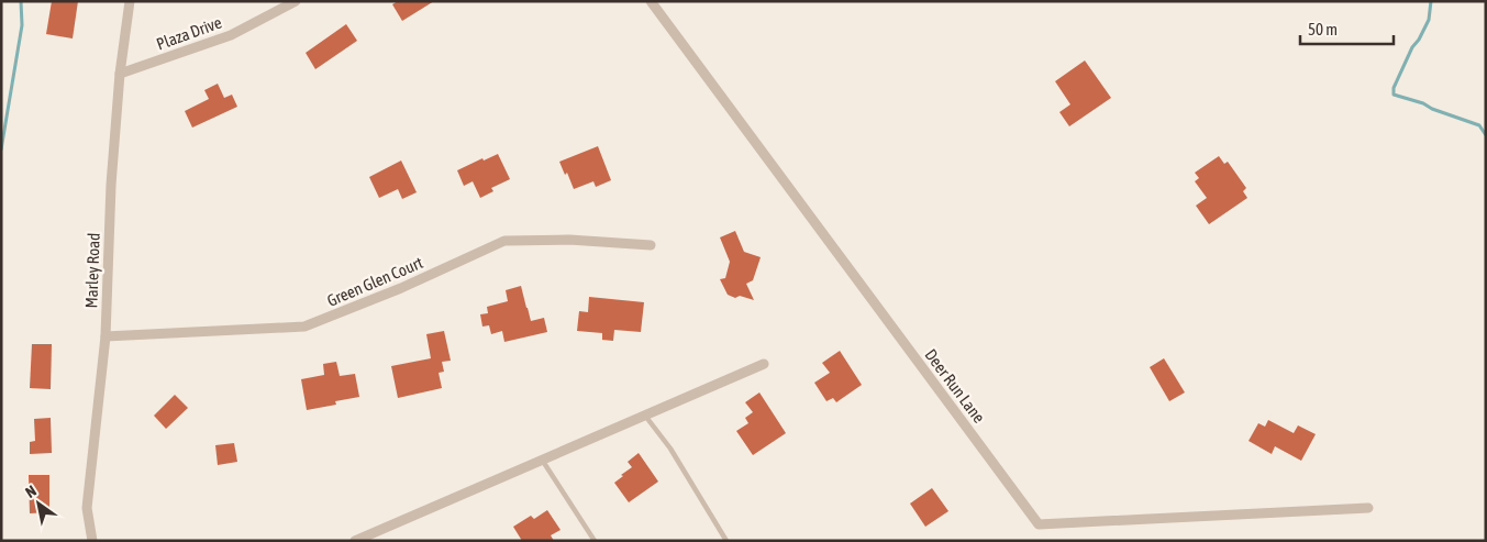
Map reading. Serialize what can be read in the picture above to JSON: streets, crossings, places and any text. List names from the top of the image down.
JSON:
{
  "streets": {
    "street": [
      "Plaza Drive",
      "Marley Road",
      "Green Glen Court",
      "Deer Run Lane"
    ]
  },
  "crossings": [
    ["Plaza Drive", "Marley Road"],
    ["Marley Road", "Green Glen Court"]
  ],
  "scale_bar": "50 m",
  "north": "top left"
}
